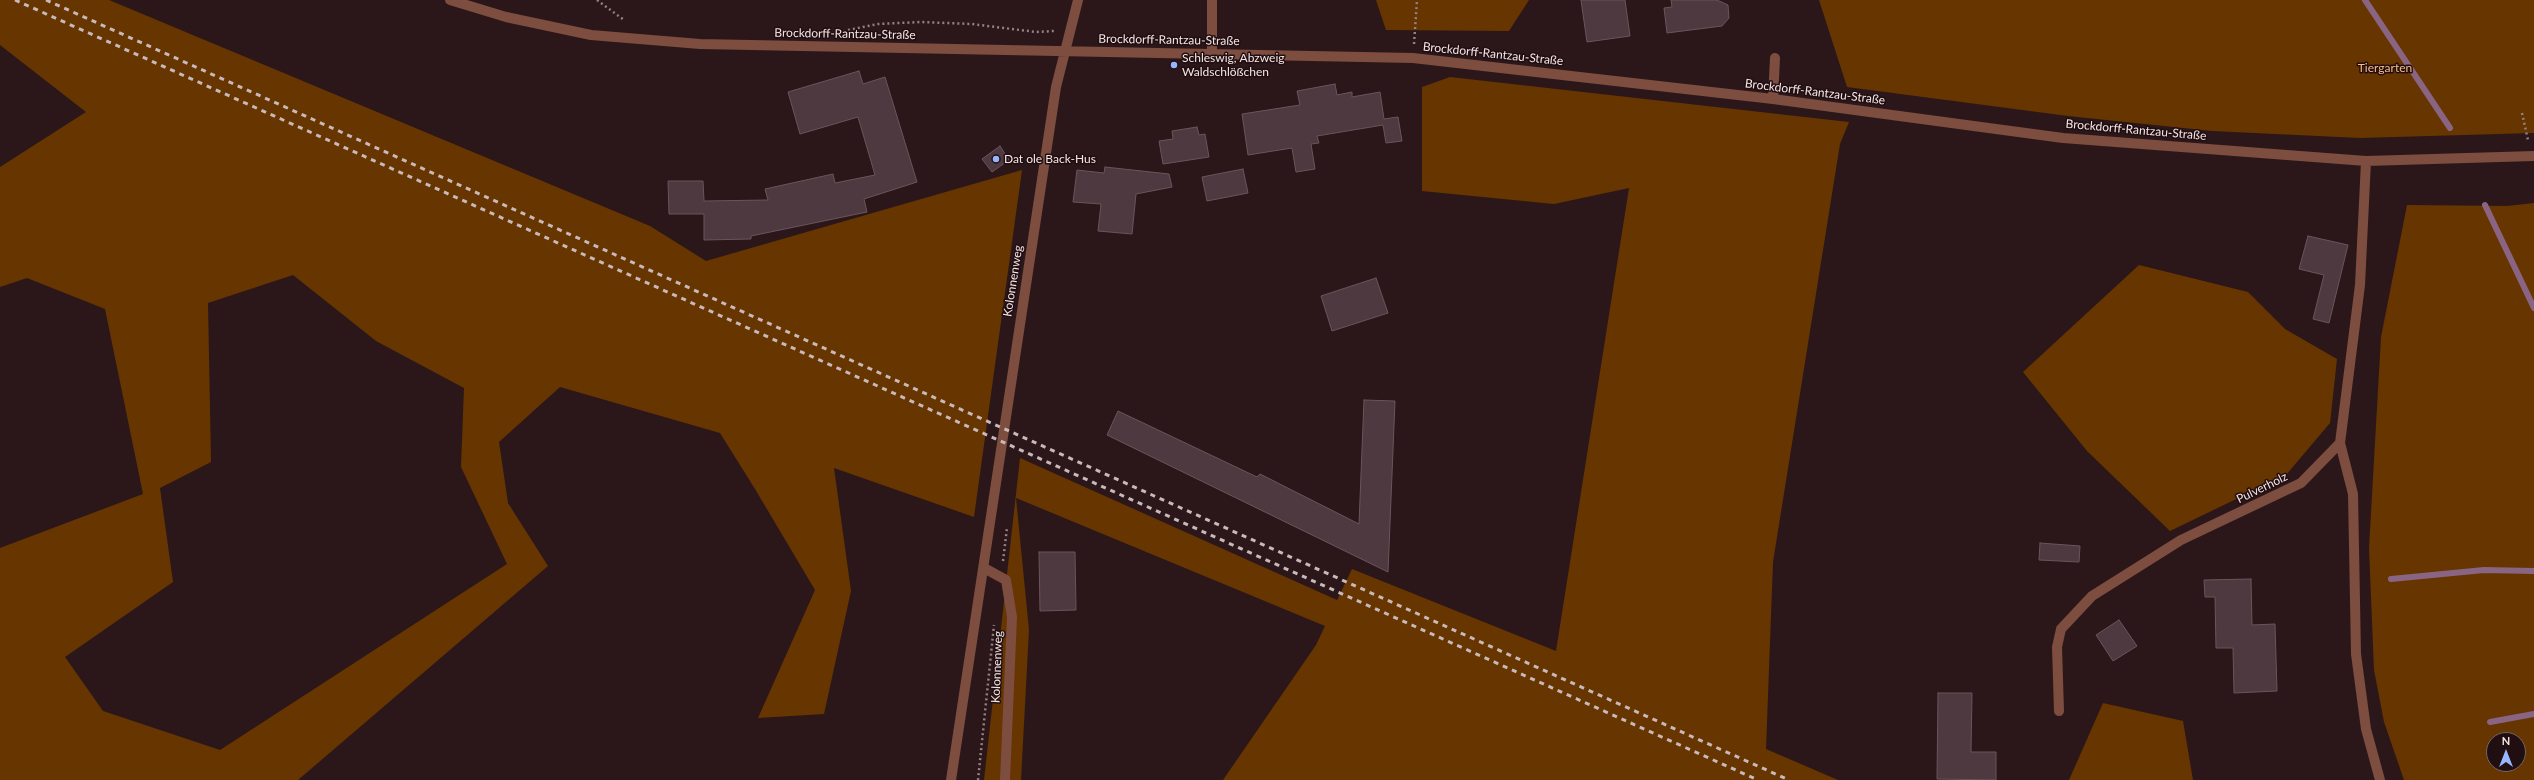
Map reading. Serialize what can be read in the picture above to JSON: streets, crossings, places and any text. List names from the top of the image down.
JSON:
{
  "streets": {
    "street": ["Brockdorff-Rantzau-Straße", "Kolonnenweg", "Pulverholz"]
  },
  "crossings": [
    ["Brockdorff-Rantzau-Straße", "Kolonnenweg"]
  ],
  "parks": ["Tiergarten"],
  "places": ["Schleswig, Abzweig Waldschlößchen", "Dat ole Back-Hus"],
  "north": "top"
}
